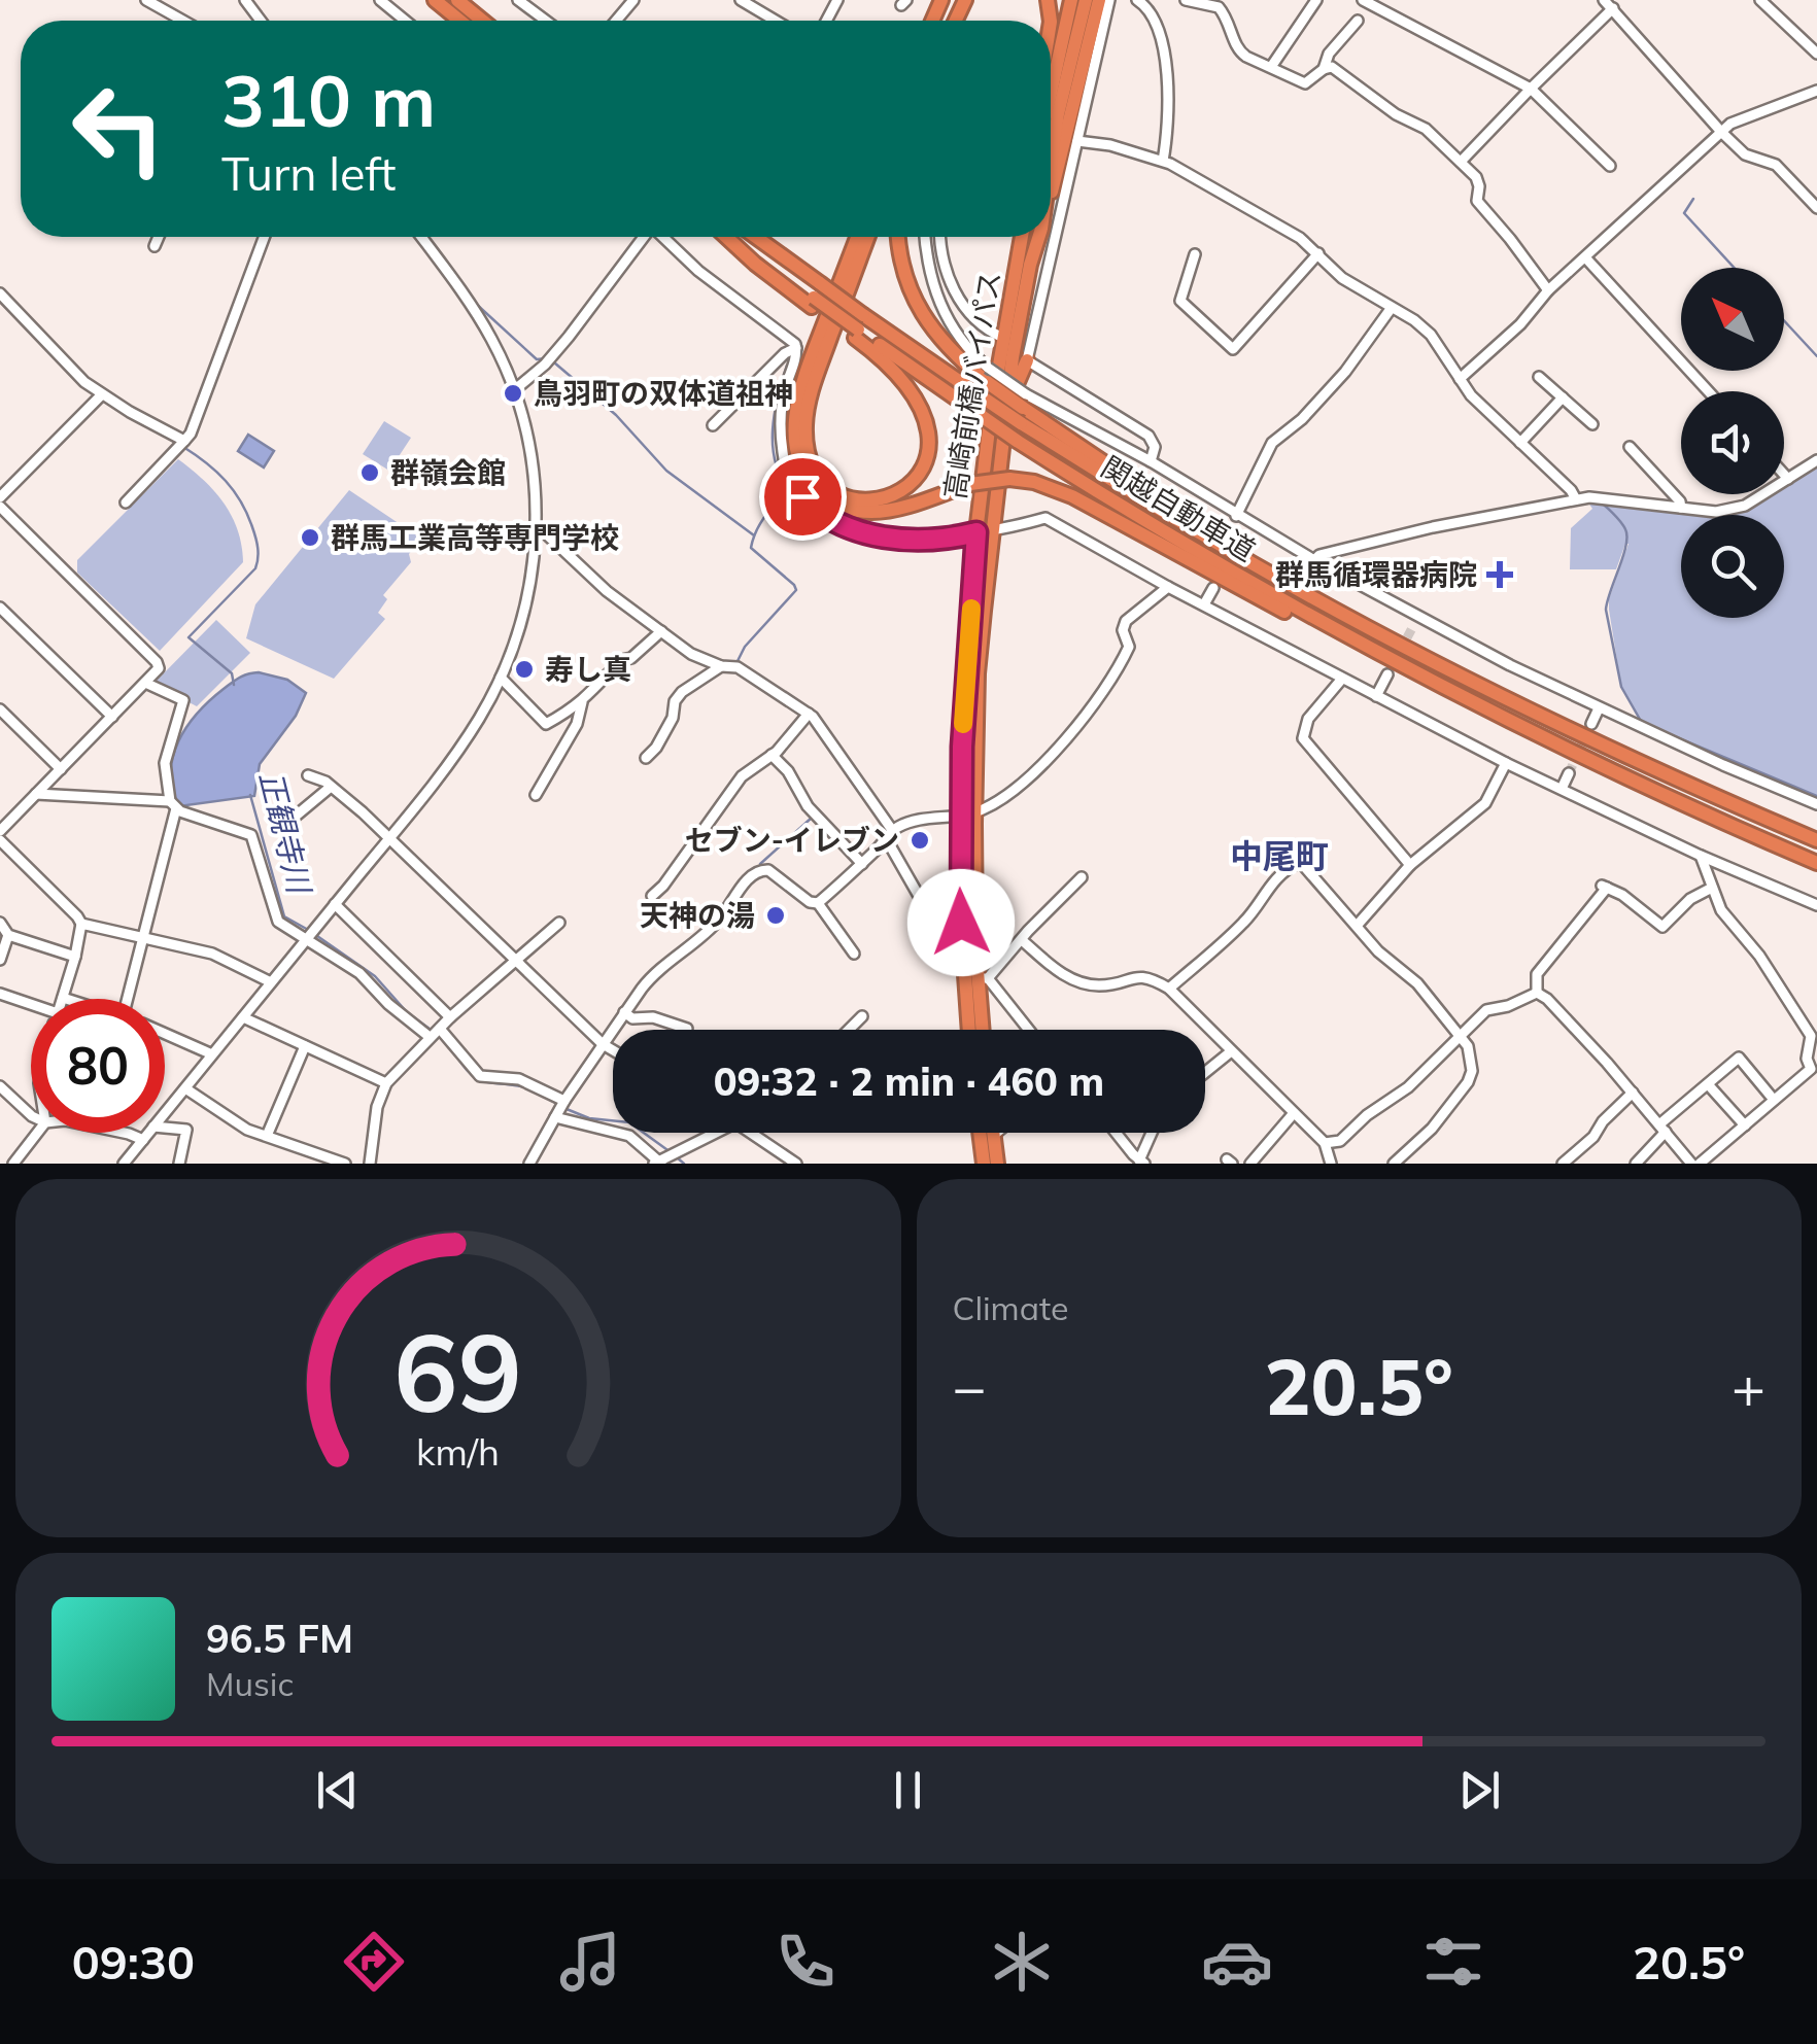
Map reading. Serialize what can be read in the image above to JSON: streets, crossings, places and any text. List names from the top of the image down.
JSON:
{
  "streets": {
    "highway": ["高崎前橋バイパス", "関越自動車道"]
  },
  "districts": ["中尾町"],
  "water": ["正観寺川"],
  "places": {
    "other": [
      "鳥羽町の双体道祖神",
      "群嶺会館",
      "群馬工業高等専門学校",
      "寿し真",
      "セブン-イレブン",
      "天神の湯"
    ],
    "health": ["群馬循環器病院"]
  },
  "north": "top left",
  "page": {
    "turn": ["310 m", "Turn left"],
    "limit": "80",
    "trip": "09:32 · 2 min · 460 m",
    "tile": "Climate",
    "heat": ["−", "20.5°", "+"],
    "song": ["96.5 FM", "Music"],
    "tabs": ["09:30", "20.5°"],
    "gauge": ["69", "km/h"]
  }
}
